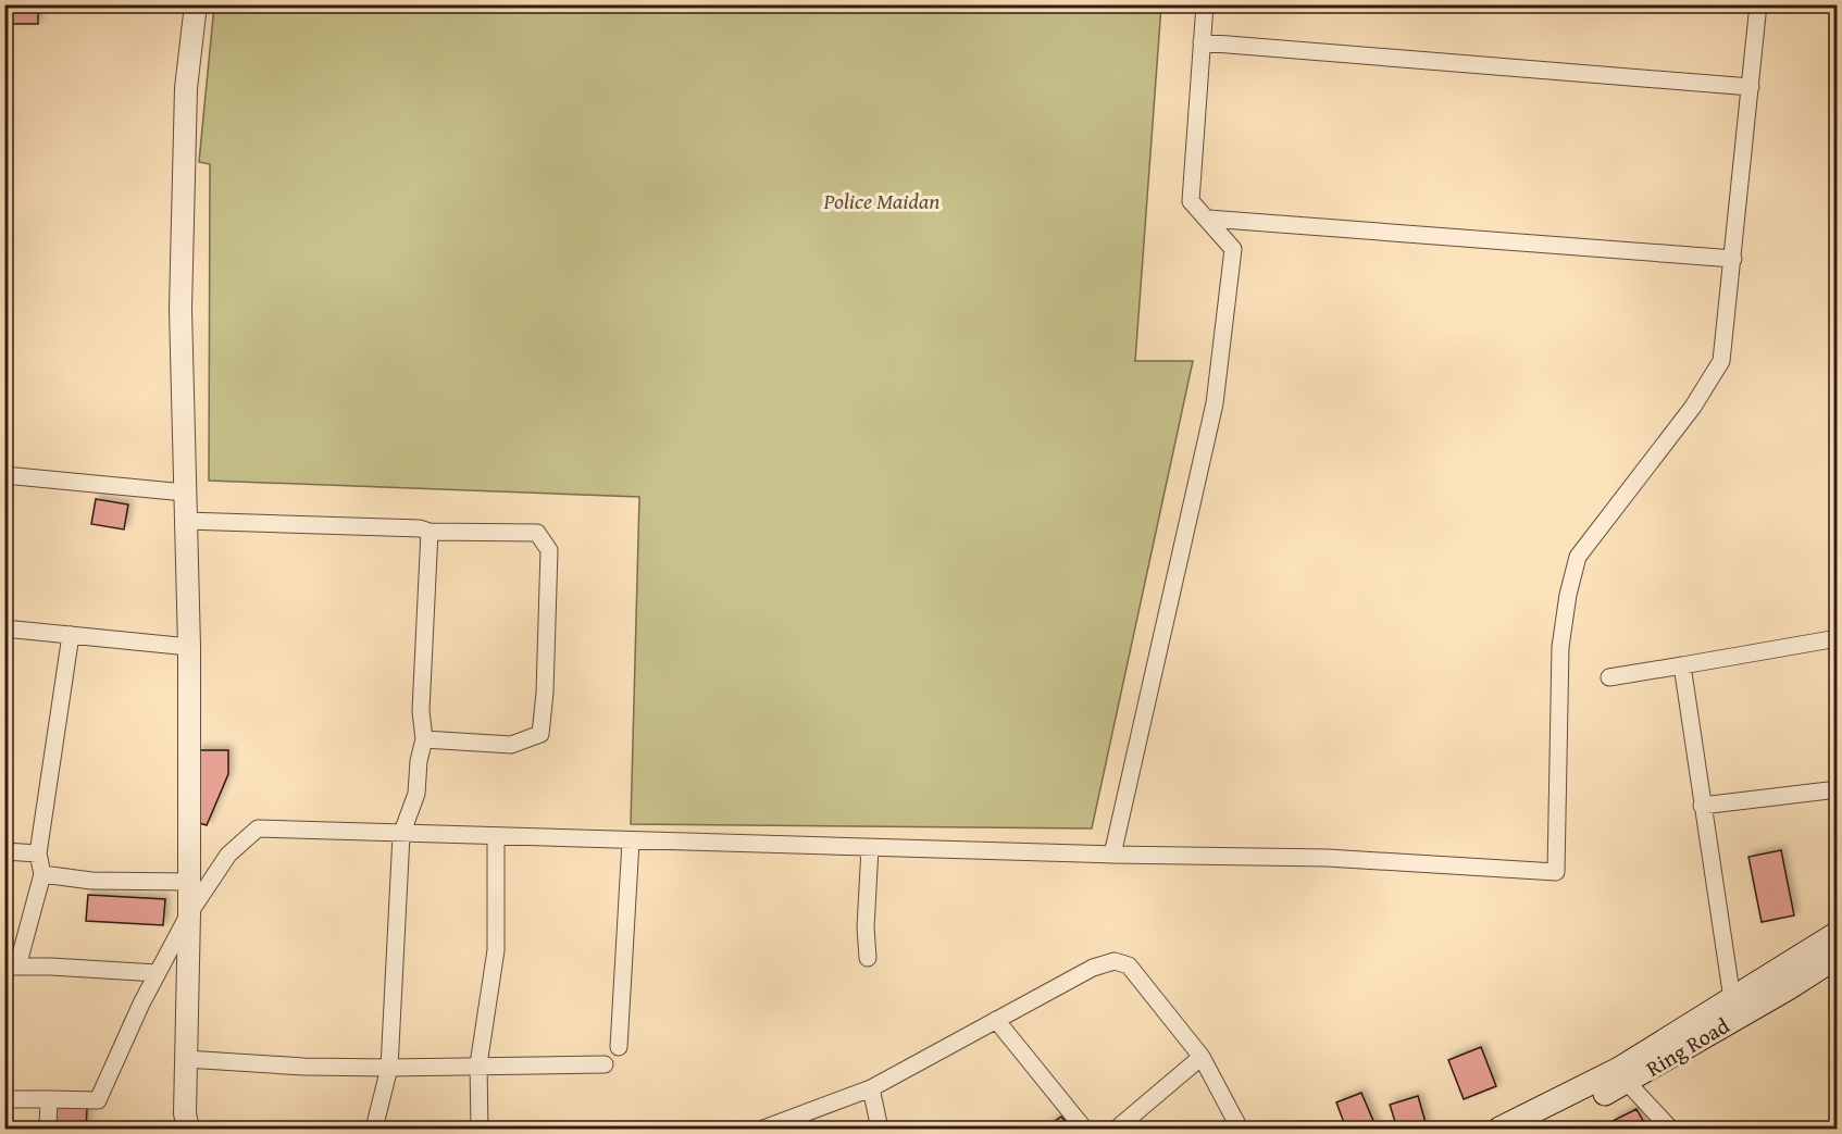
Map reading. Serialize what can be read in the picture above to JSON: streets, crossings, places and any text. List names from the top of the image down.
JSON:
{
  "streets": {
    "main road": ["Ring Road"]
  },
  "parks": ["Police Maidan"]
}
